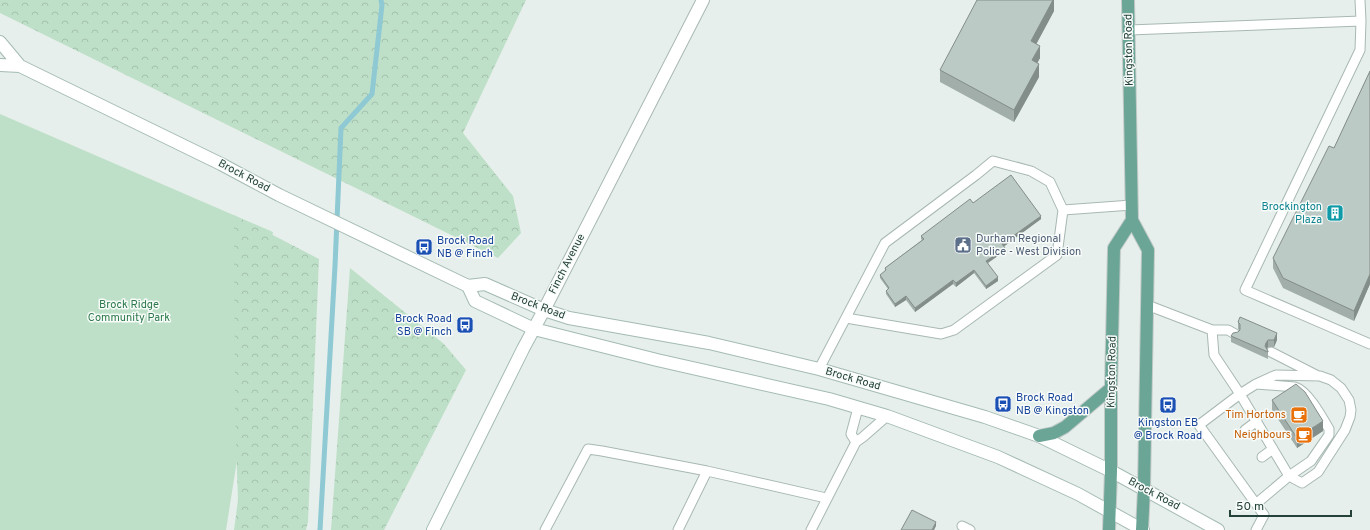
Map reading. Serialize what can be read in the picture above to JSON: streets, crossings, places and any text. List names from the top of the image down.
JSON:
{
  "streets": {
    "main road": ["Kingston Road", "Brock Road", "Finch Avenue"]
  },
  "crossings": [
    ["Kingston Road", "Brock Road"],
    ["Brock Road", "Finch Avenue"]
  ],
  "parks": ["Brock Ridge Community Park"],
  "places": {
    "building": ["Brockington Plaza"],
    "public building": ["Durham Regional Police - West Division"],
    "bus stop": [
      "Brock Road NB @ Finch",
      "Brock Road SB @ Finch",
      "Brock Road NB @ Kingston",
      "Kingston EB @ Brock Road"
    ],
    "cafe": ["Tim Hortons", "Neighbours"]
  },
  "scale_bar": "50 m"
}
